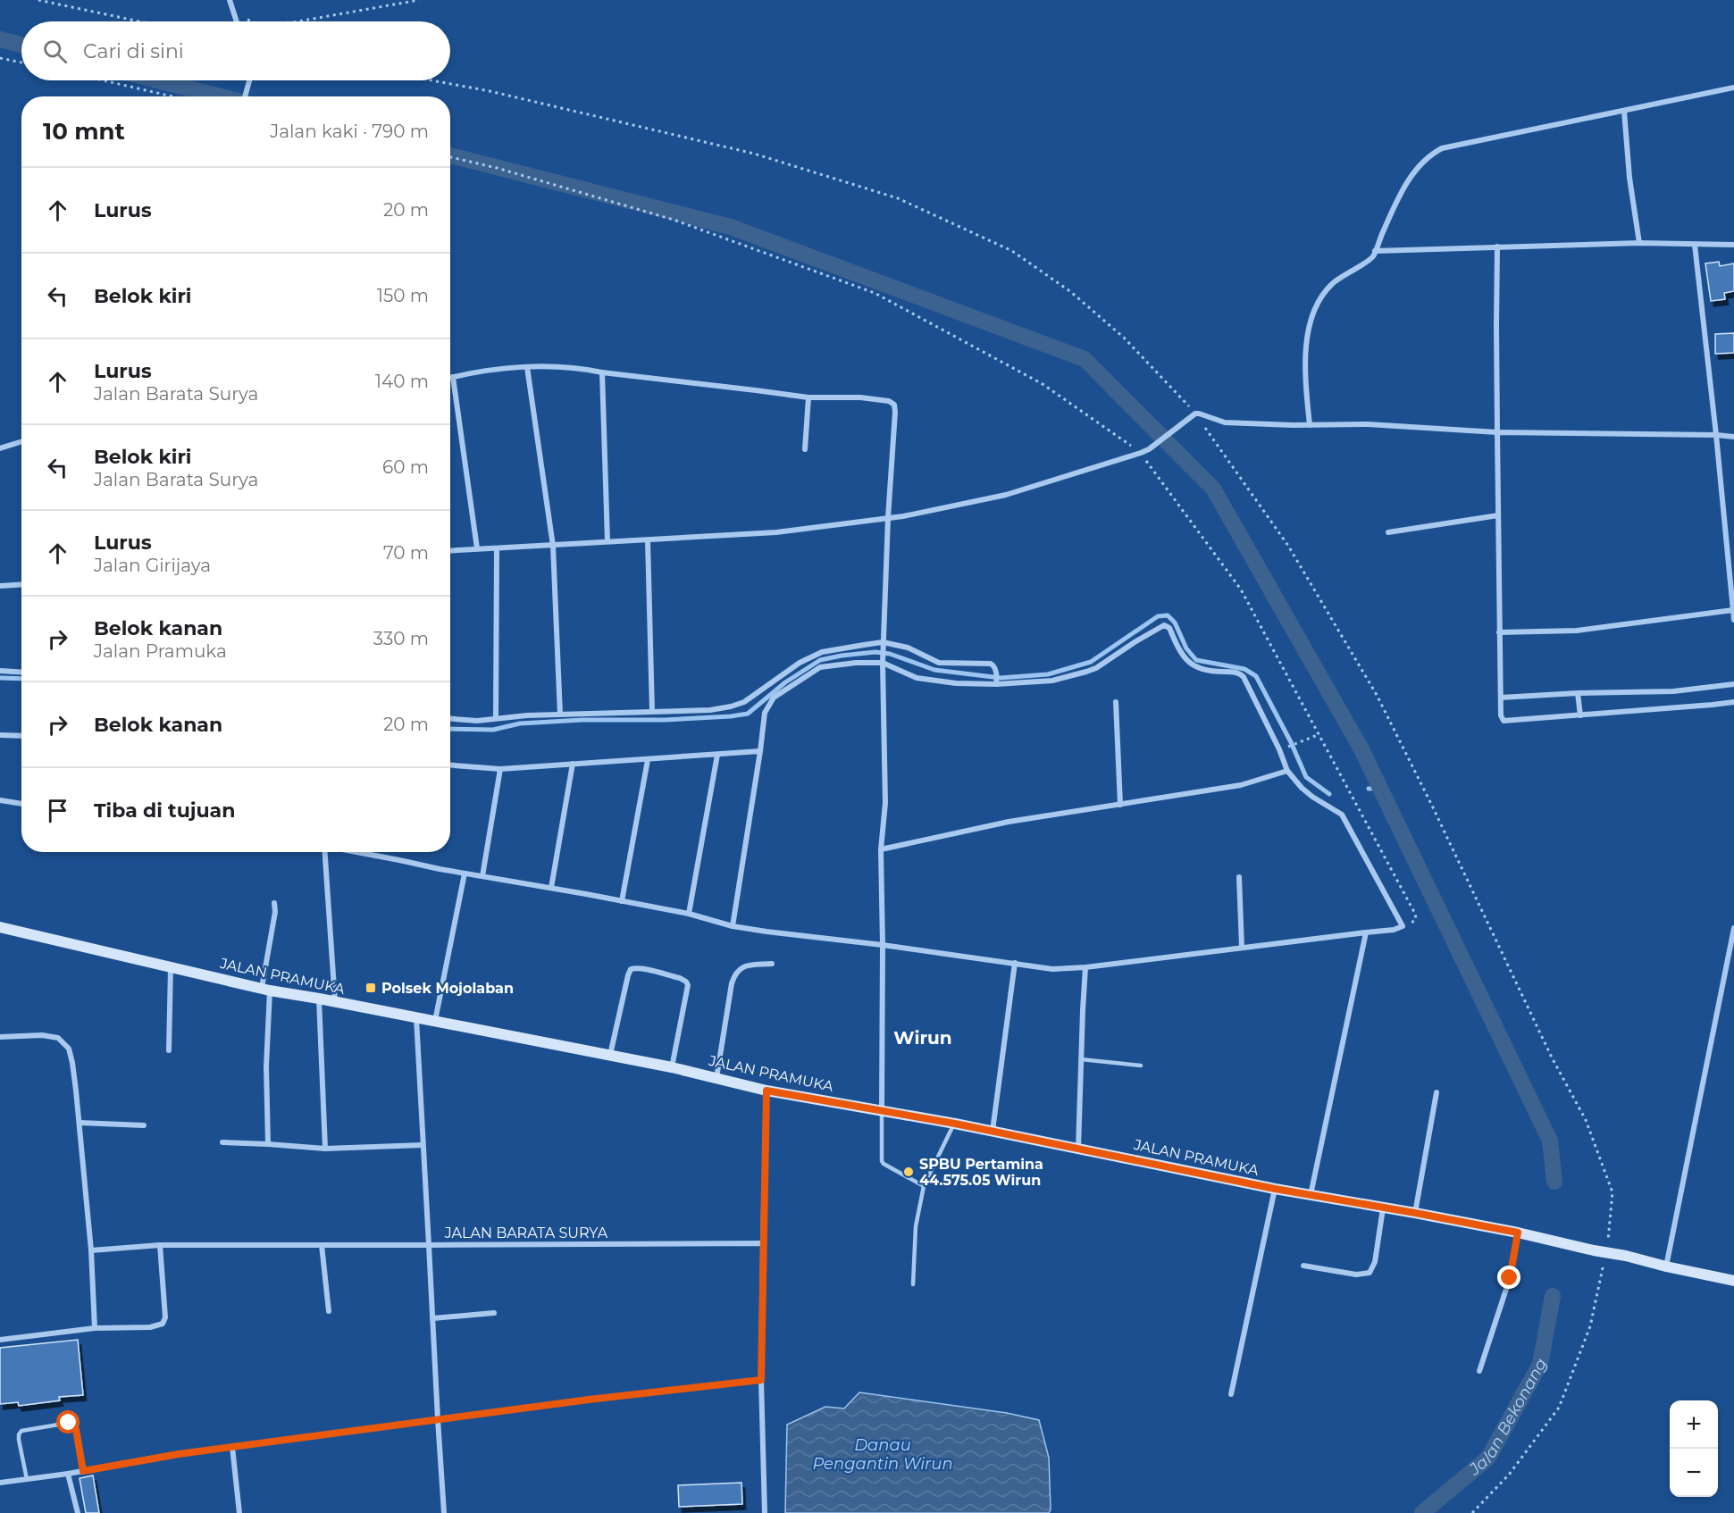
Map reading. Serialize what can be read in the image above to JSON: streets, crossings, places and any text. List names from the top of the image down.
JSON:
{
  "streets": {
    "main road": ["JALAN PRAMUKA"],
    "street": ["JALAN BARATA SURYA"]
  },
  "districts": ["Wirun"],
  "water": ["Jalan Bekonang", "Danau Pengantin Wirun"],
  "places": {
    "transit": ["Polsek Mojolaban"],
    "other": ["SPBU Pertamina 44.575.05 Wirun"]
  },
  "page": {
    "search": "Cari di sini",
    "heading": ["10 mnt", "Jalan kaki · 790 m"],
    "list": [
      ["Lurus", "20 m"],
      ["Belok kiri", "150 m"],
      ["Lurus", "Jalan Barata Surya", "140 m"],
      ["Belok kiri", "Jalan Barata Surya", "60 m"],
      ["Lurus", "Jalan Girijaya", "70 m"],
      ["Belok kanan", "Jalan Pramuka", "330 m"],
      ["Belok kanan", "20 m"],
      "Tiba di tujuan"
    ],
    "map_buttons": ["+", "−"]
  }
}
